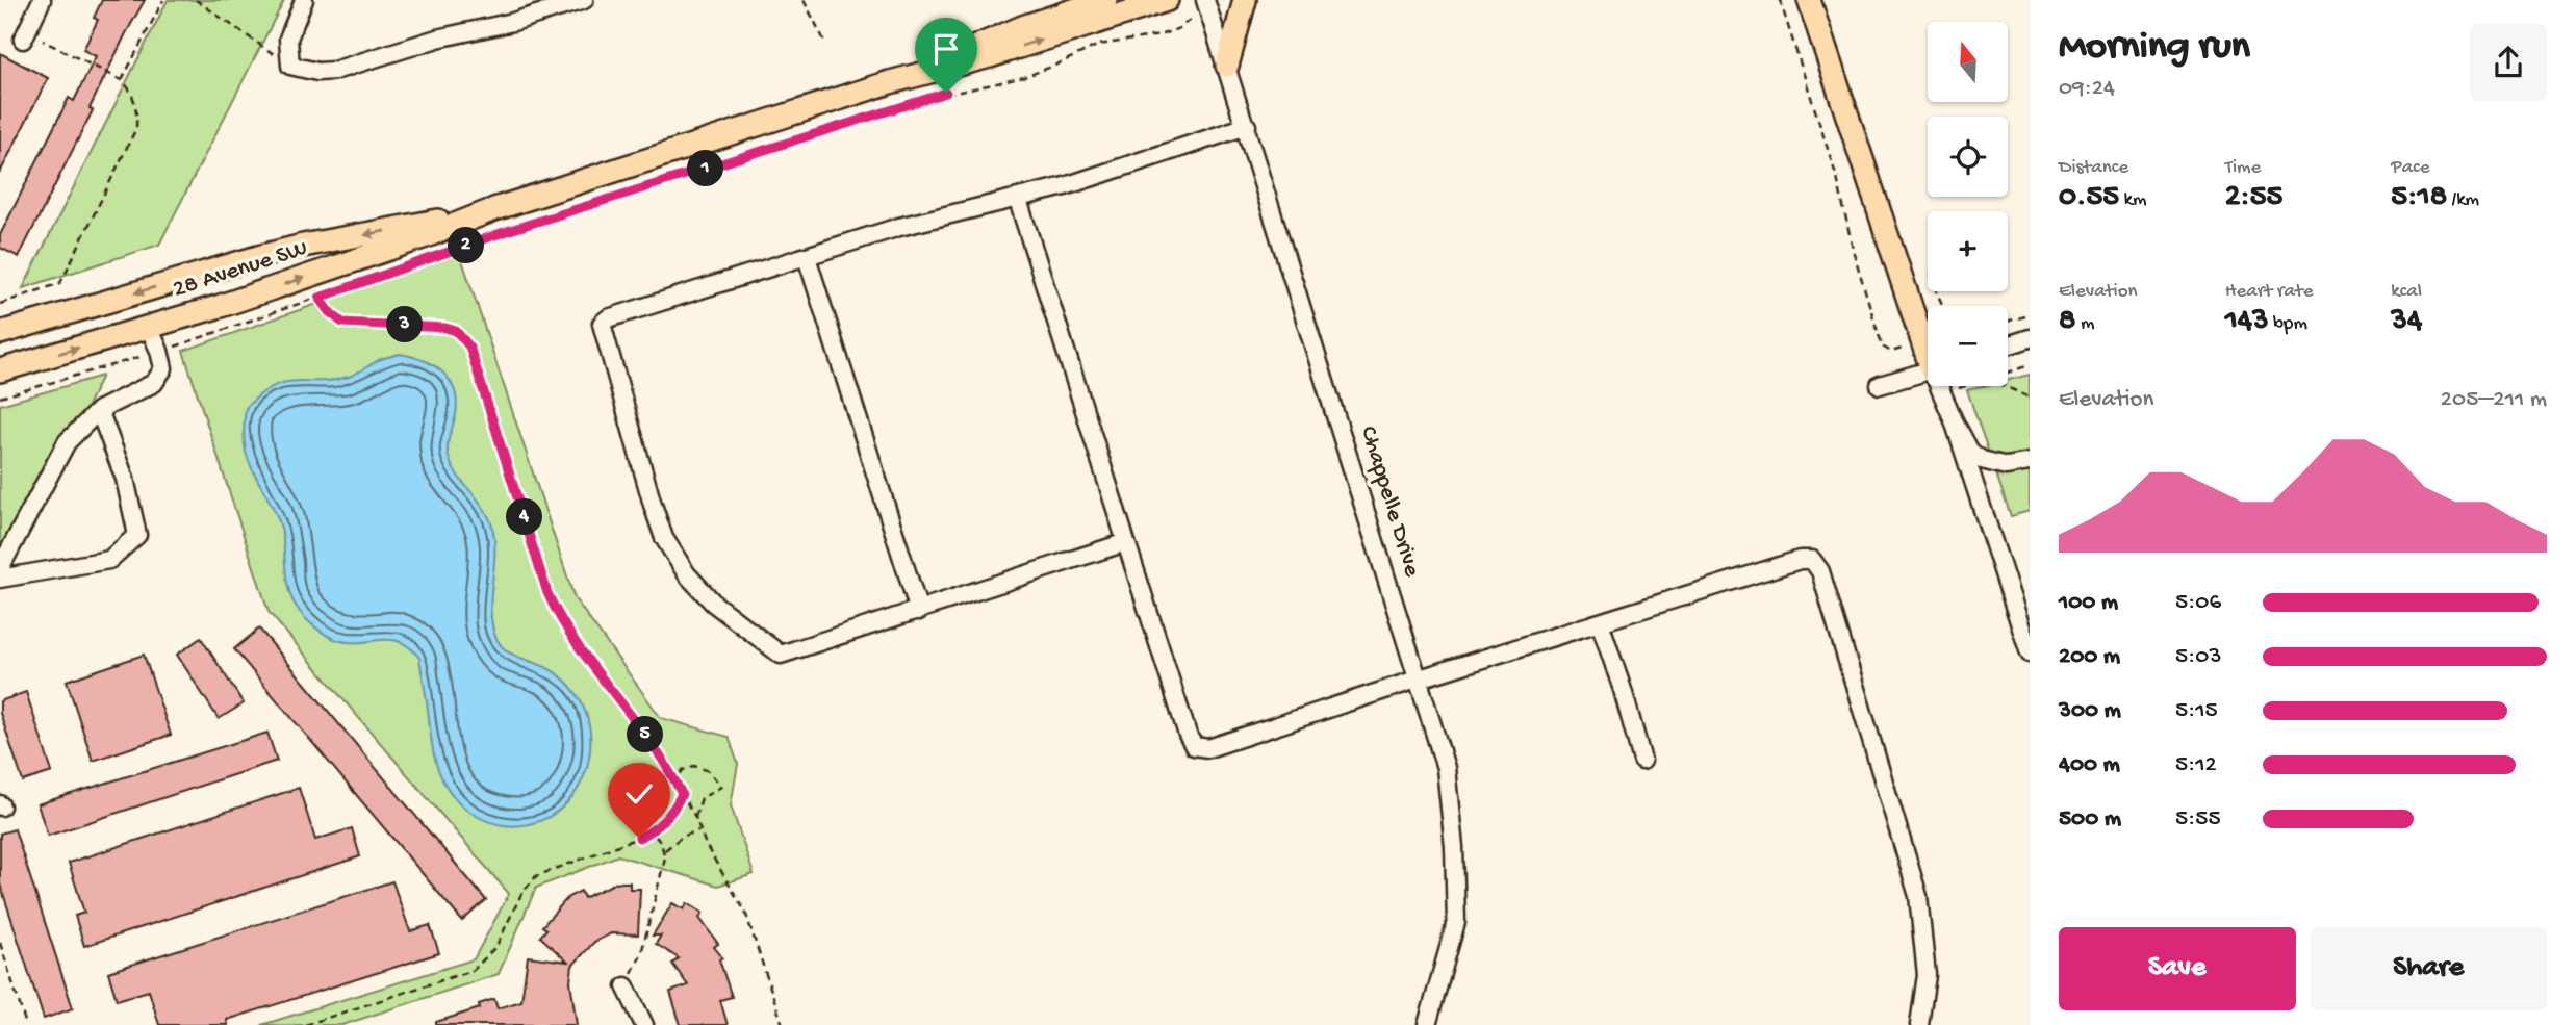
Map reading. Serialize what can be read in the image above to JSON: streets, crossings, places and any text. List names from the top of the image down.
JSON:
{
  "streets": {
    "main road": ["28 Avenue SW"],
    "street": ["Chappelle Drive"]
  },
  "north": "top",
  "page": {
    "heading": ["Morning run", "09:24"],
    "map_buttons": ["+", "−"],
    "stats": [
      ["Distance", "0.55 km"],
      ["Time", "2:55"],
      ["Pace", "5:18 /km"],
      ["Elevation", "8 m"],
      ["Heart rate", "143 bpm"],
      ["kcal", "34"]
    ],
    "pins": [
      "1",
      "2",
      "3",
      "4",
      "5"
    ],
    "chart": ["Elevation", "205–211 m"],
    "list": [
      {
        "name": "100 m",
        "note": "5:06"
      },
      {
        "name": "200 m",
        "note": "5:03"
      },
      {
        "name": "300 m",
        "note": "5:15"
      },
      {
        "name": "400 m",
        "note": "5:12"
      },
      {
        "name": "500 m",
        "note": "5:55"
      }
    ],
    "buttons": ["Save", "Share"]
  }
}
